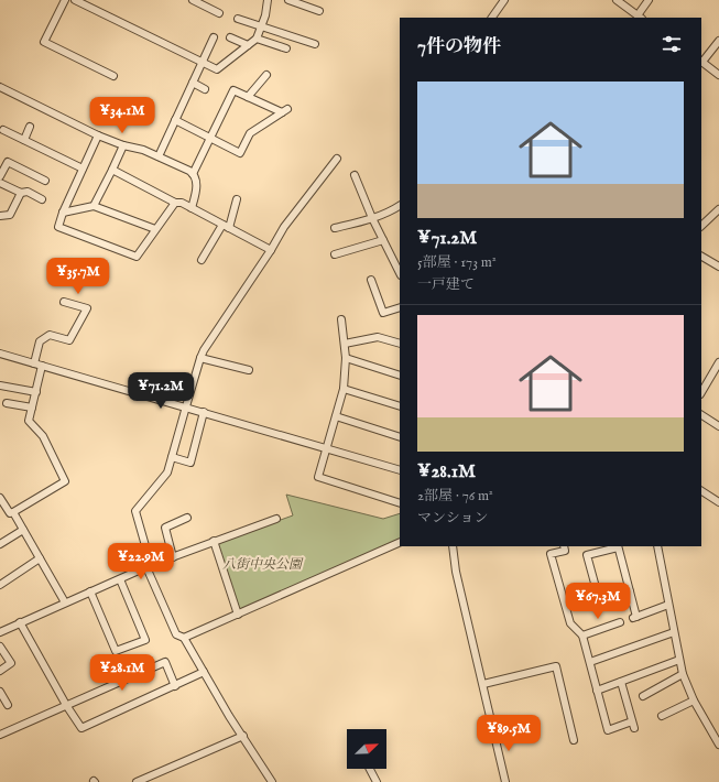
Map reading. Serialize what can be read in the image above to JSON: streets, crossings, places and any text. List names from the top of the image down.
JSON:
{
  "parks": ["八街中央公園"],
  "north": "top right",
  "page": {
    "heading": "7件の物件",
    "list": [
      {
        "name": "¥71.2M",
        "note": "5部屋 · 173 m² · 一戸建て"
      },
      {
        "name": "¥28.1M",
        "note": "2部屋 · 76 m² · マンション"
      }
    ],
    "price": [
      "¥34.1M",
      "¥35.7M",
      "¥71.2M",
      "¥22.9M",
      "¥67.3M",
      "¥28.1M",
      "¥89.5M"
    ]
  }
}
